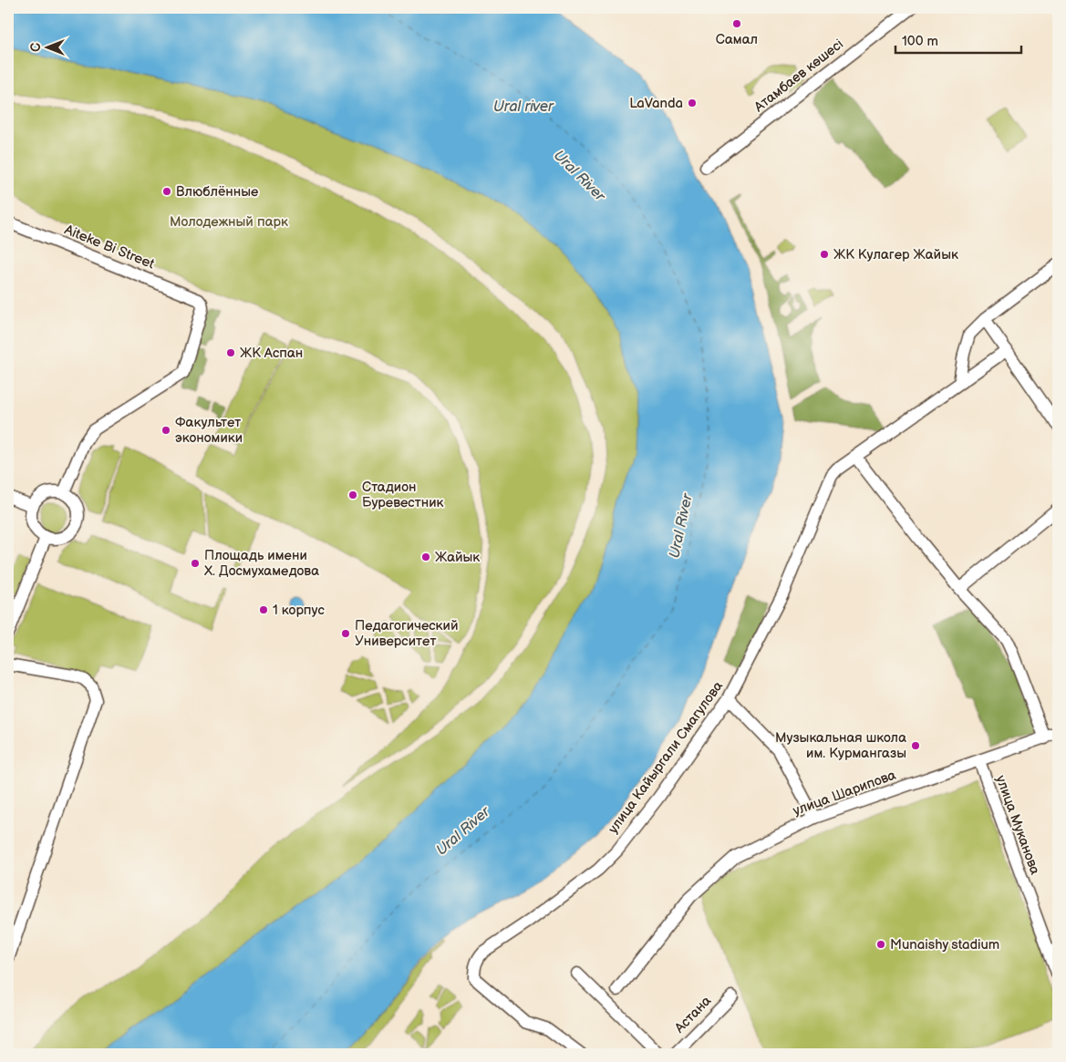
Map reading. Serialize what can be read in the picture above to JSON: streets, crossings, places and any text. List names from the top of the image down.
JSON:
{
  "streets": {
    "street": [
      "Атамбаев көшесі",
      "Aiteke Bi Street",
      "улица Кайыргали Смагулова",
      "улица Шарипова",
      "улица Муканова",
      "Астана"
    ]
  },
  "crossings": [
    ["улица Шарипова", "улица Муканова"]
  ],
  "water": ["Ural river", "Ural River"],
  "parks": ["Молодежный парк"],
  "places": [
    "Самал",
    "LaVanda",
    "Влюблённые",
    "ЖК Кулагер Жайык",
    "ЖК Аспан",
    "Факультет экономики",
    "Стадион Буревестник",
    "Жайык",
    "Площадь имени Х. Досмухамедова",
    "1 корпус",
    "Педагогический Университет",
    "Музыкальная школа им. Курмангазы",
    "Munaishy stadium"
  ],
  "scale_bar": "100 m",
  "north": "left"
}
